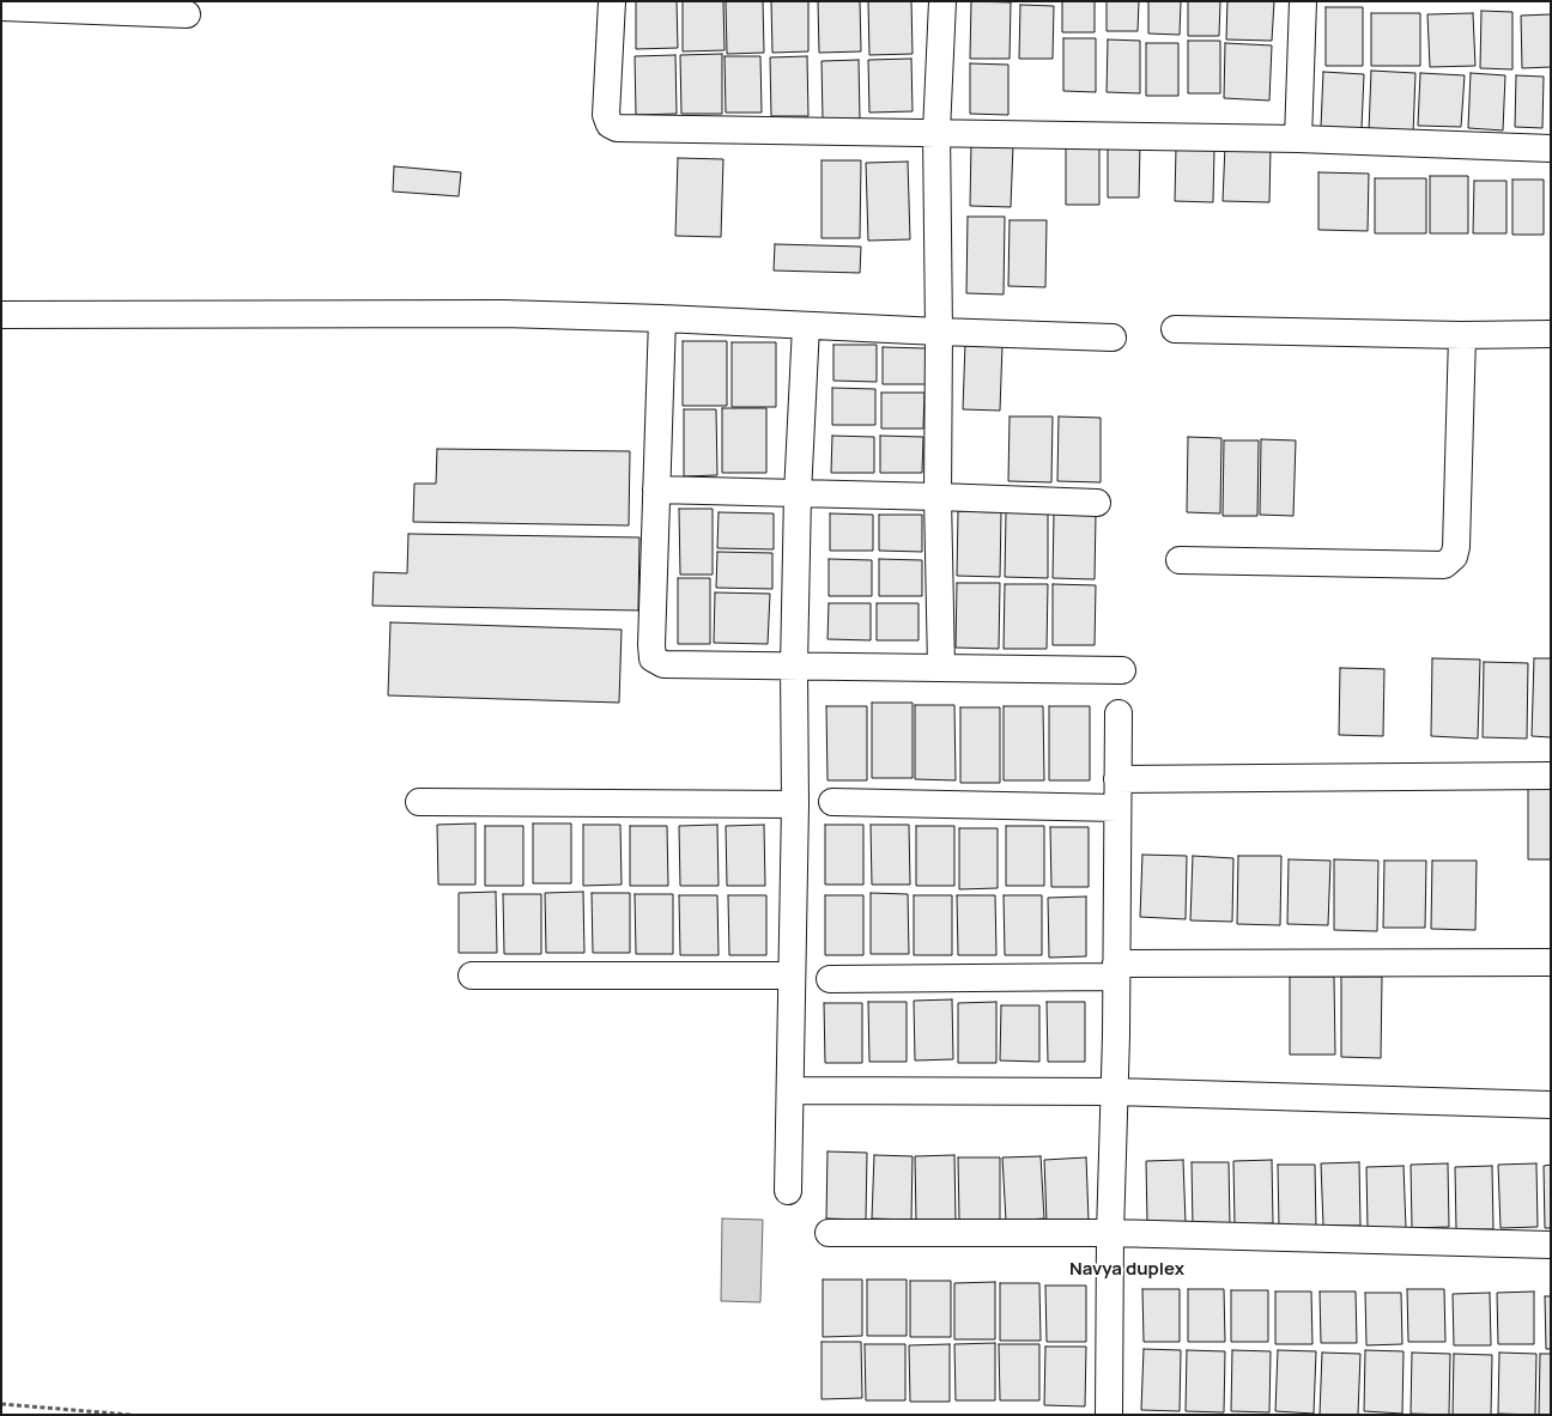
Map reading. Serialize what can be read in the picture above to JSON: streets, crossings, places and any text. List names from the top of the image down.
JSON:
{
  "districts": ["Navya duplex"]
}
